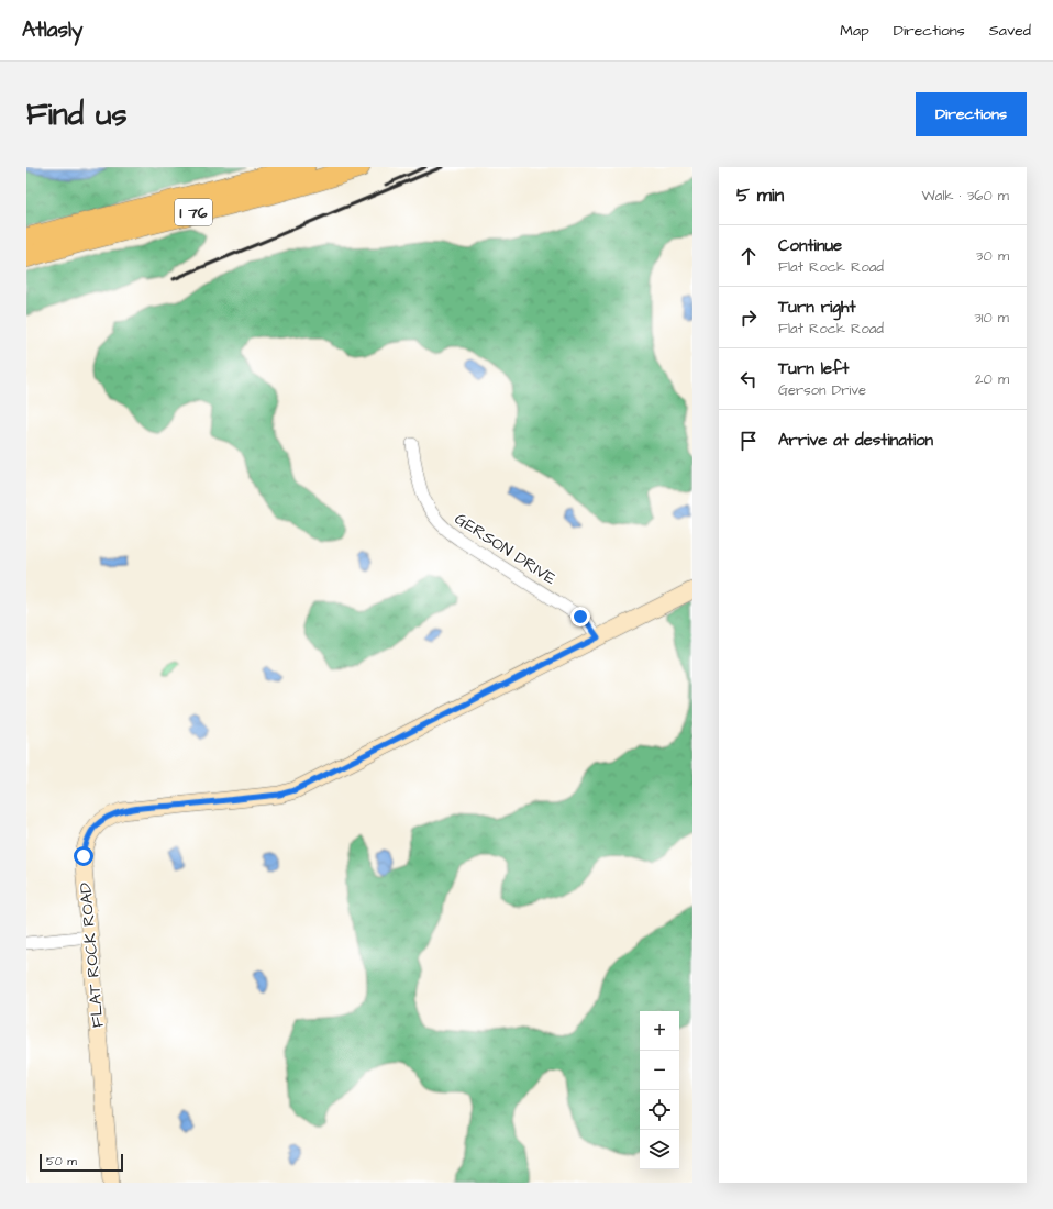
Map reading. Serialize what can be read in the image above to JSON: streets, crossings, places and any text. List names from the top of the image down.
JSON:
{
  "streets": {
    "highway": ["I 76"],
    "street": ["GERSON DRIVE", "FLAT ROCK ROAD"]
  },
  "crossings": [
    ["GERSON DRIVE", "FLAT ROCK ROAD"]
  ],
  "scale_bar": "50 m",
  "page": {
    "header": "Atlasly",
    "nav": ["Map", "Directions", "Saved"],
    "buttons": "Directions",
    "title": "Find us",
    "heading": ["5 min", "Walk · 360 m"],
    "list": [
      ["Continue", "Flat Rock Road", "30 m"],
      ["Turn right", "Flat Rock Road", "310 m"],
      ["Turn left", "Gerson Drive", "20 m"],
      "Arrive at destination"
    ],
    "map_buttons": ["+", "−"],
    "scale": "50 m"
  }
}
